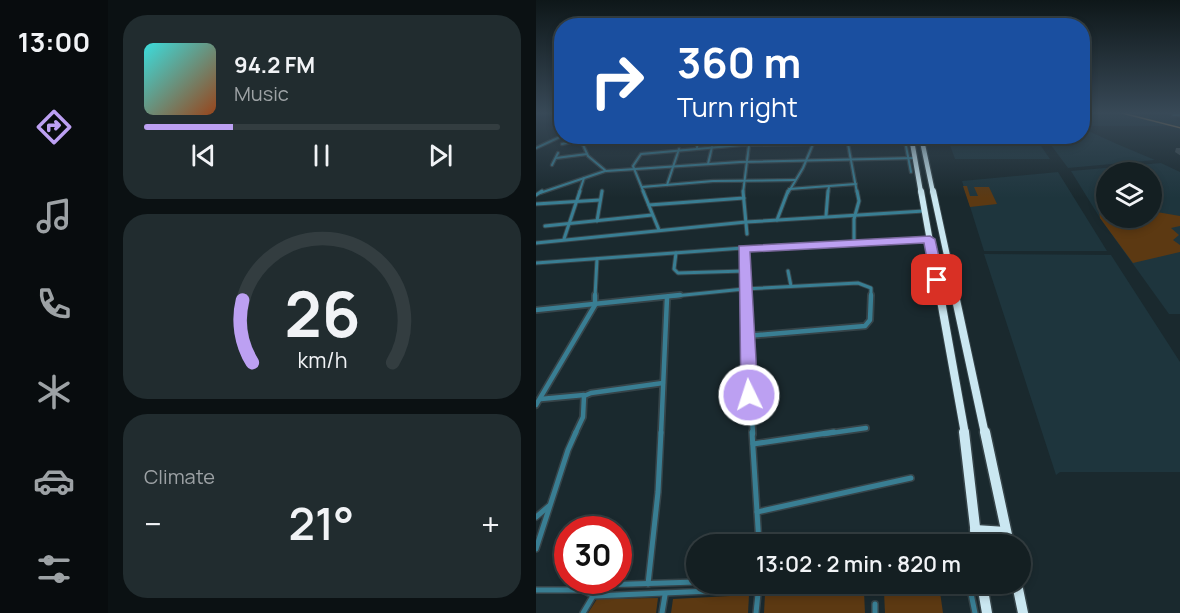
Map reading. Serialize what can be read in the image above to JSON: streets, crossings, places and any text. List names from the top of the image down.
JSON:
{
  "page": {
    "tabs": "13:00",
    "turn": ["360 m", "Turn right"],
    "song": ["94.2 FM", "Music"],
    "tile": "Climate",
    "heat": ["−", "21°", "+"],
    "limit": "30",
    "trip": "13:02 · 2 min · 820 m",
    "gauge": ["26", "km/h"]
  }
}
